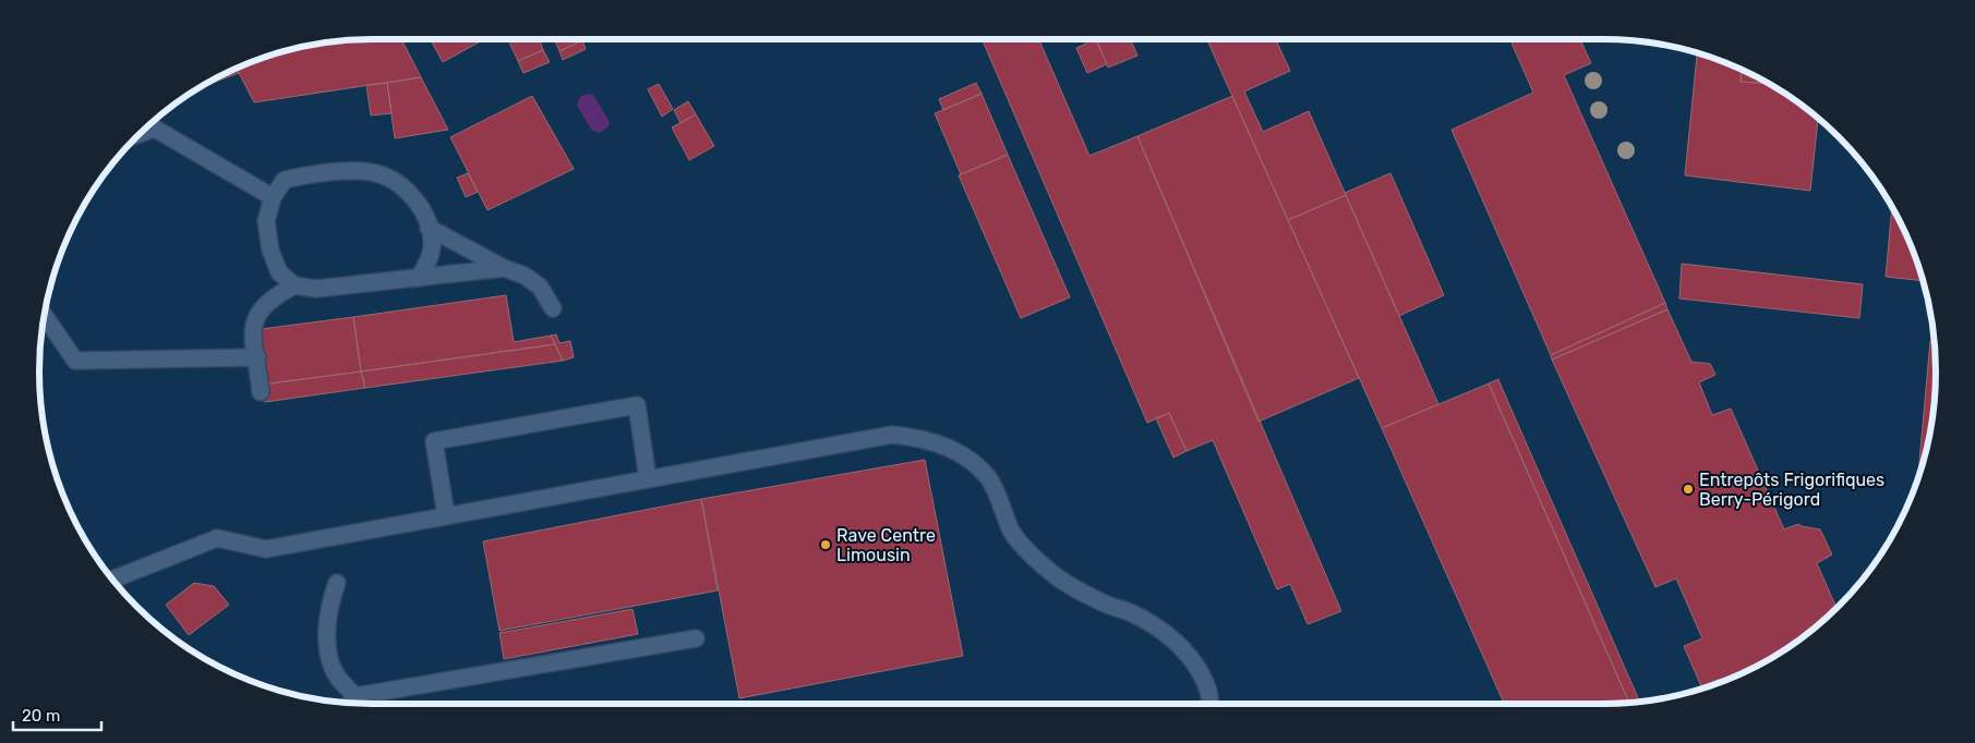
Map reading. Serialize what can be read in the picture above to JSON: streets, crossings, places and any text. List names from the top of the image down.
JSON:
{
  "places": ["Entrepôts Frigorifiques Berry-Périgord", "Rave Centre Limousin"],
  "scale_bar": "20 m"
}
